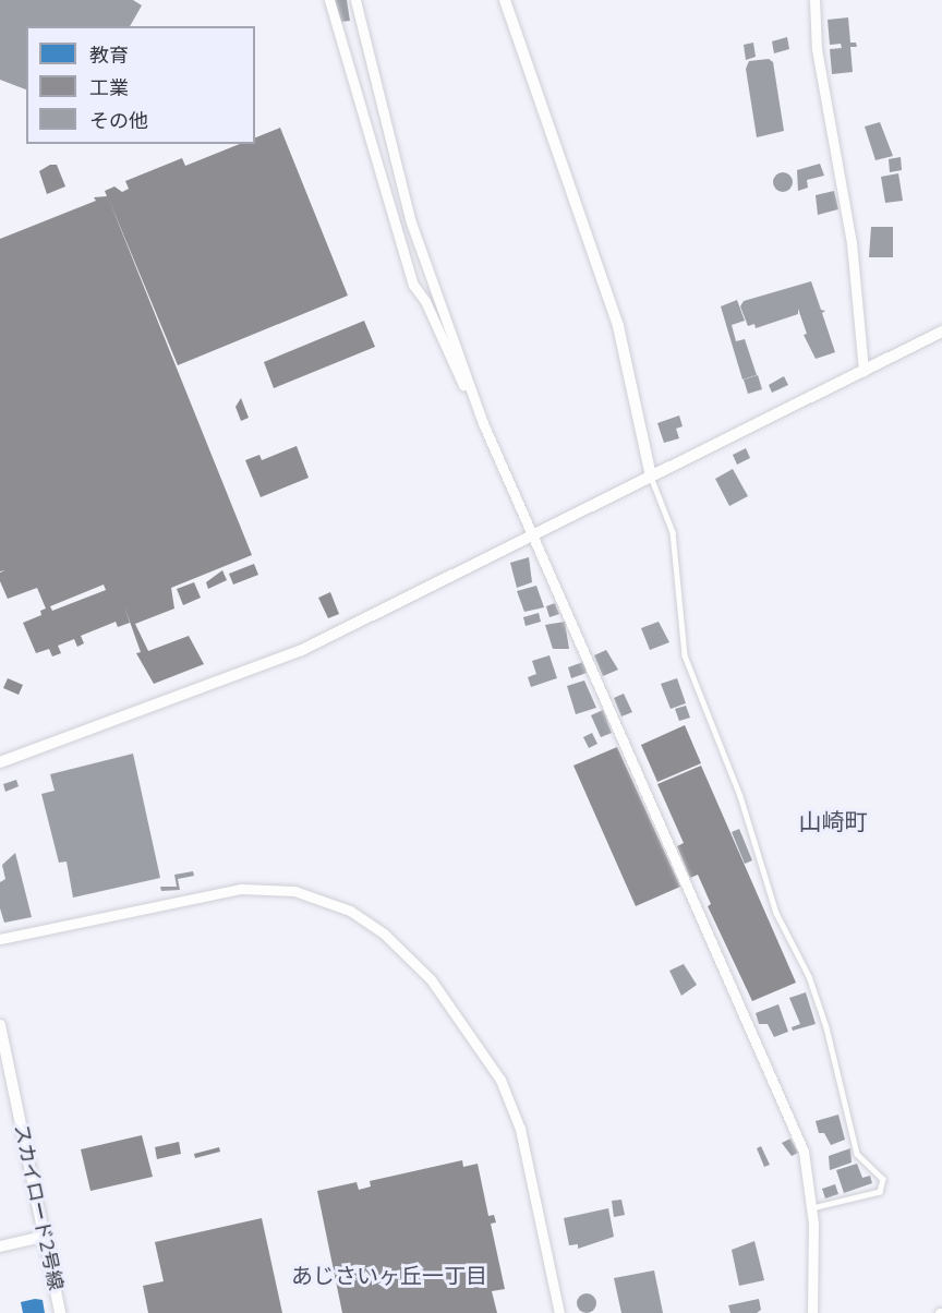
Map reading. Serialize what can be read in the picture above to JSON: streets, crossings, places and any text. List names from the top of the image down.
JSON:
{
  "streets": {
    "street": ["スカイロード2号線"]
  },
  "districts": ["山崎町", "あじさいヶ丘一丁目"],
  "legend": ["教育", "工業", "その他"]
}
